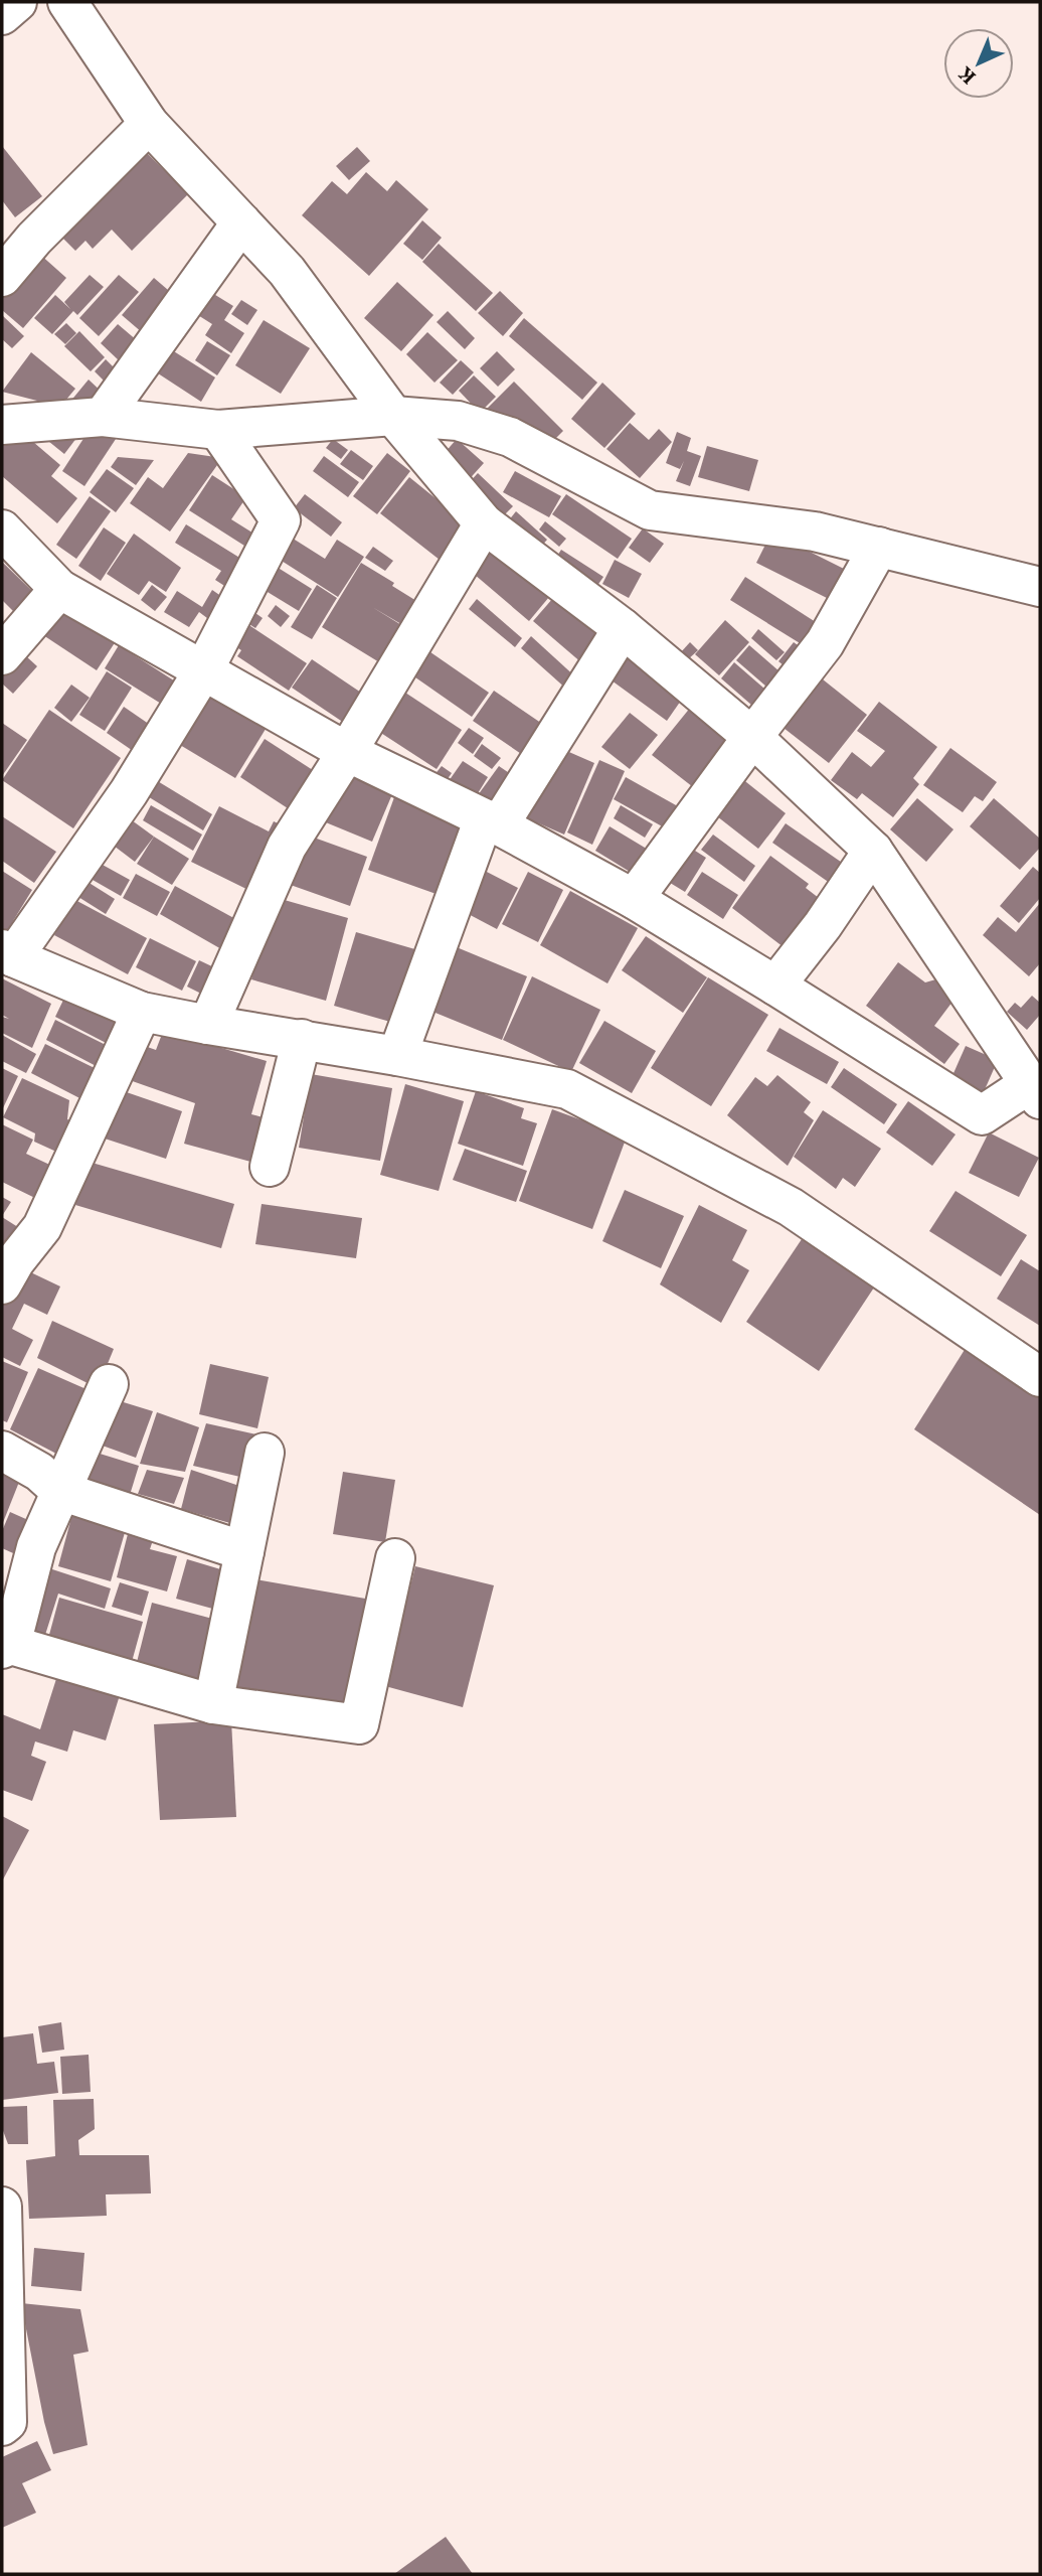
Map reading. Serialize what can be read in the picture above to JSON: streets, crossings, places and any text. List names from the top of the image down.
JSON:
{
  "north": "bottom left"
}
